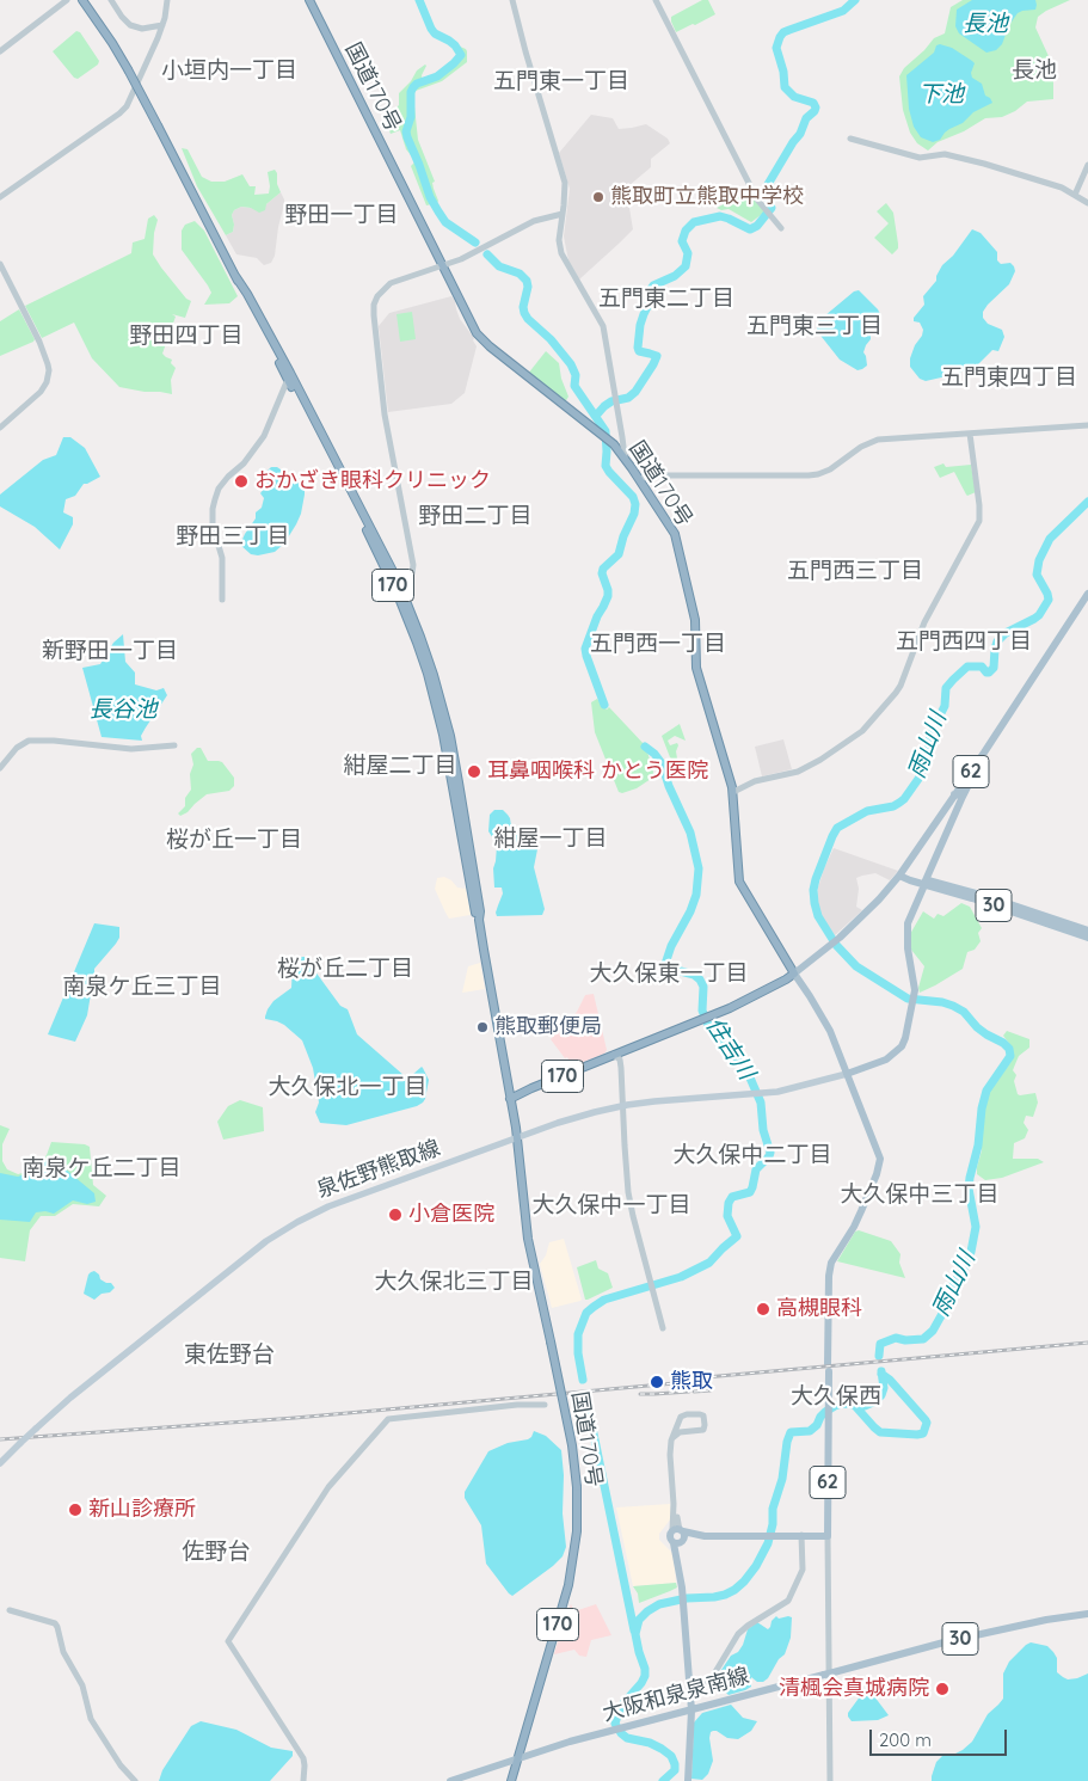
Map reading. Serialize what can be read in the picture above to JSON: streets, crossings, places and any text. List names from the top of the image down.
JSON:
{
  "streets": {
    "highway": ["国道170号", "170"],
    "main road": [
      "62",
      "30",
      "泉佐野熊取線",
      "大阪和泉泉南線"
    ]
  },
  "crossings": [
    ["国道170号", "170"],
    ["国道170号", "62"],
    ["国道170号", "泉佐野熊取線"],
    ["国道170号", "大阪和泉泉南線"],
    ["170", "62"],
    ["62", "30"],
    ["62", "泉佐野熊取線"]
  ],
  "districts": [
    "小垣内一丁目",
    "長池",
    "五門東一丁目",
    "野田一丁目",
    "五門東二丁目",
    "五門東三丁目",
    "野田四丁目",
    "五門東四丁目",
    "野田二丁目",
    "野田三丁目",
    "五門西三丁目",
    "五門西四丁目",
    "五門西一丁目",
    "新野田一丁目",
    "紺屋二丁目",
    "紺屋一丁目",
    "桜が丘一丁目",
    "桜が丘二丁目",
    "大久保東一丁目",
    "南泉ケ丘三丁目",
    "大久保北一丁目",
    "大久保中二丁目",
    "南泉ケ丘二丁目",
    "大久保中三丁目",
    "大久保中一丁目",
    "大久保北三丁目",
    "東佐野台",
    "大久保西",
    "佐野台"
  ],
  "water": [
    "長池",
    "下池",
    "長谷池",
    "雨山川",
    "住吉川"
  ],
  "places": [
    "熊取町立熊取中学校",
    "おかざき眼科クリニック",
    "耳鼻咽喉科 かとう医院",
    "熊取郵便局",
    "小倉医院",
    "高槻眼科",
    "熊取",
    "新山診療所",
    "清楓会真城病院"
  ],
  "scale_bar": "200 m"
}
